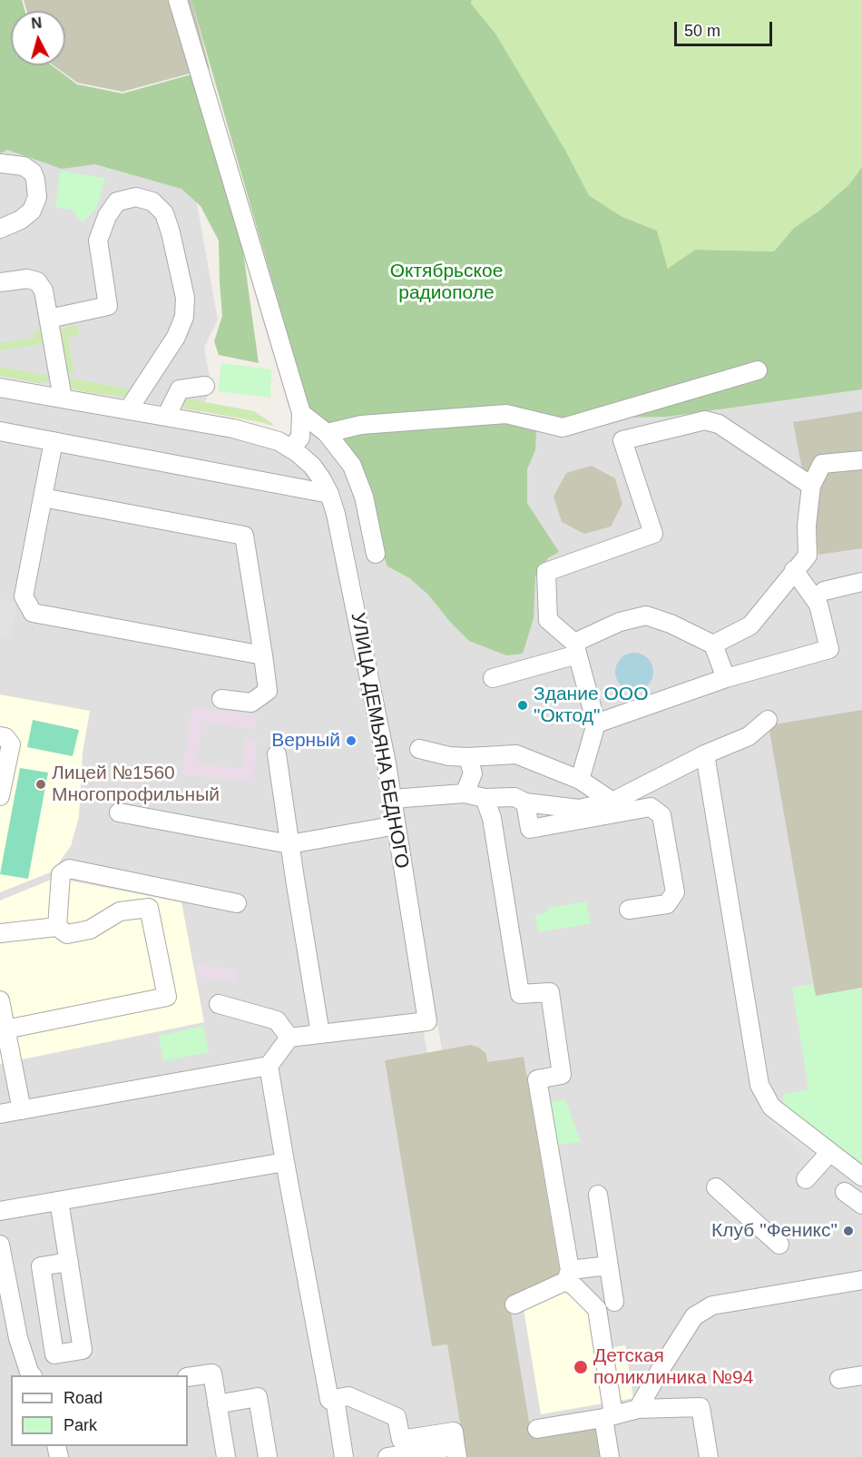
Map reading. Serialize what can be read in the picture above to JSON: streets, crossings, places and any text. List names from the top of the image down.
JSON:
{
  "streets": {
    "street": ["УЛИЦА ДЕМЬЯНА БЕДНОГО"]
  },
  "parks": ["Октябрьское радиополе"],
  "places": [
    "Здание ООО \"Октод\"",
    "Верный",
    "Лицей №1560 Многопрофильный",
    "Клуб \"Феникс\"",
    "Детская поликлиника №94"
  ],
  "legend": ["Road", "Park"],
  "scale_bar": "50 m",
  "north": "top"
}
